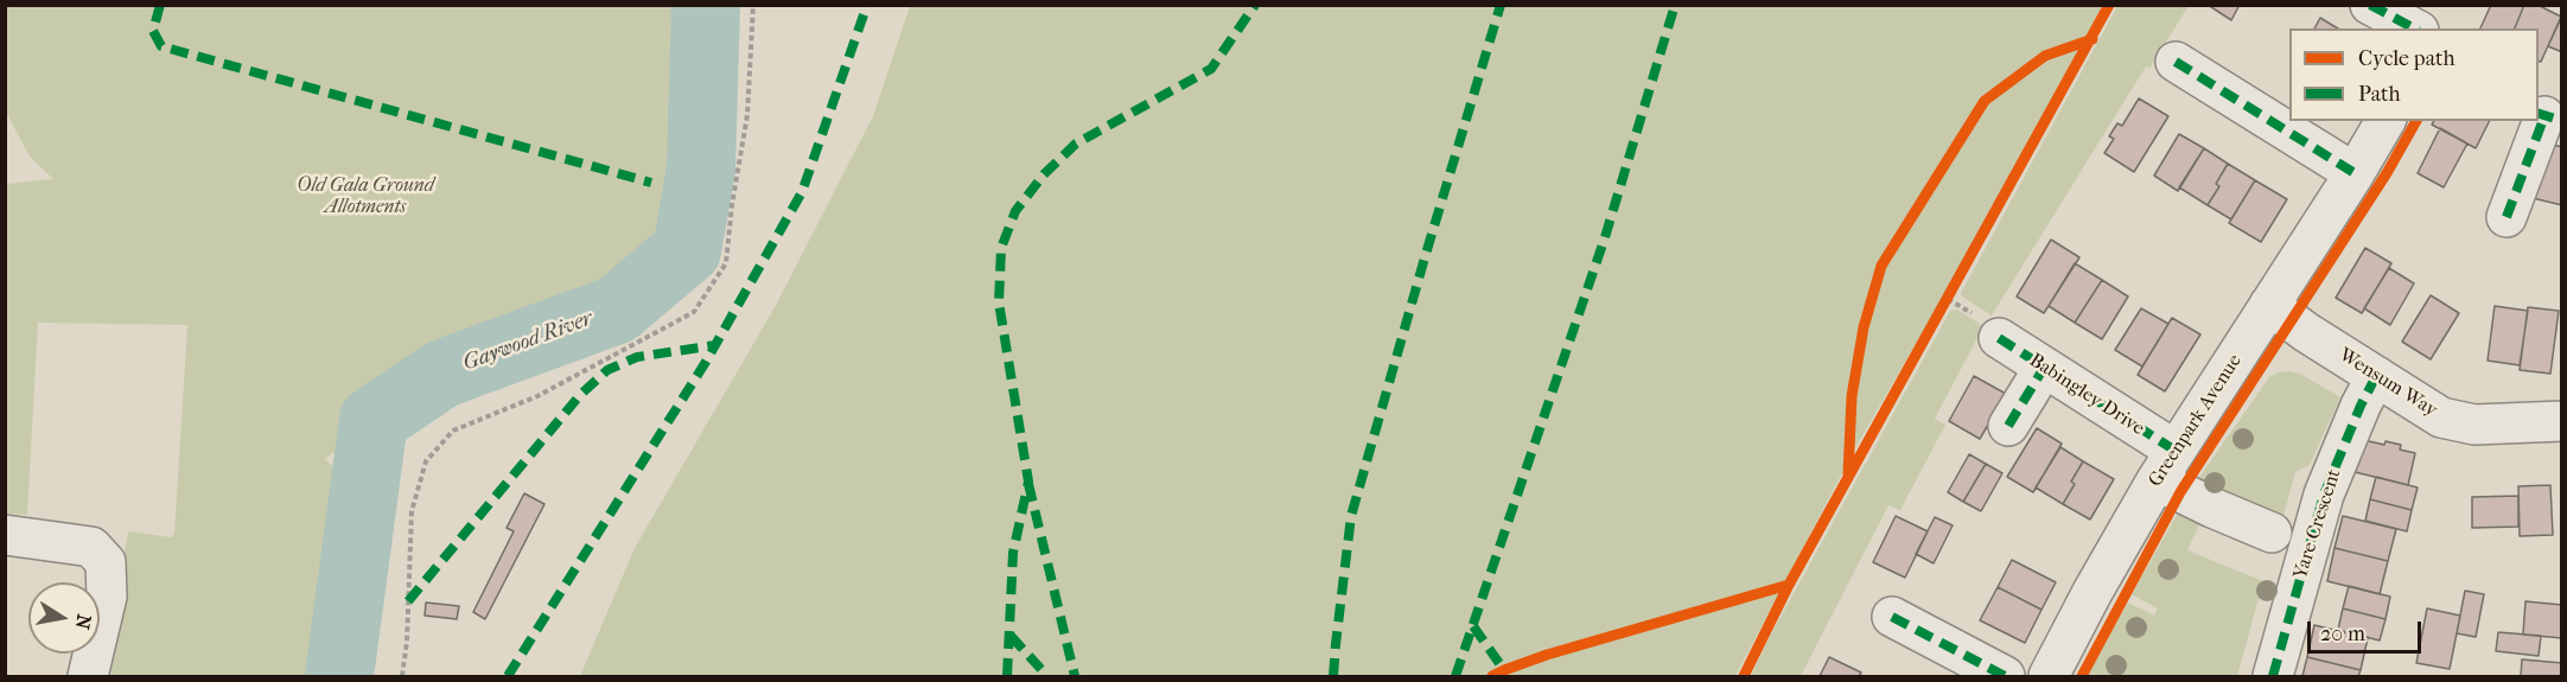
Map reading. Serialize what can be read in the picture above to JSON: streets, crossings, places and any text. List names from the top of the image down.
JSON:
{
  "streets": {
    "street": [
      "Wensum Way",
      "Babingley Drive",
      "Greenpark Avenue",
      "Yare Crescent"
    ]
  },
  "crossings": [
    ["Wensum Way", "Greenpark Avenue"],
    ["Wensum Way", "Yare Crescent"],
    ["Babingley Drive", "Greenpark Avenue"]
  ],
  "water": ["Gaywood River"],
  "parks": ["Old Gala Ground Allotments"],
  "legend": ["Cycle path", "Path"],
  "scale_bar": "20 m",
  "north": "right"
}
